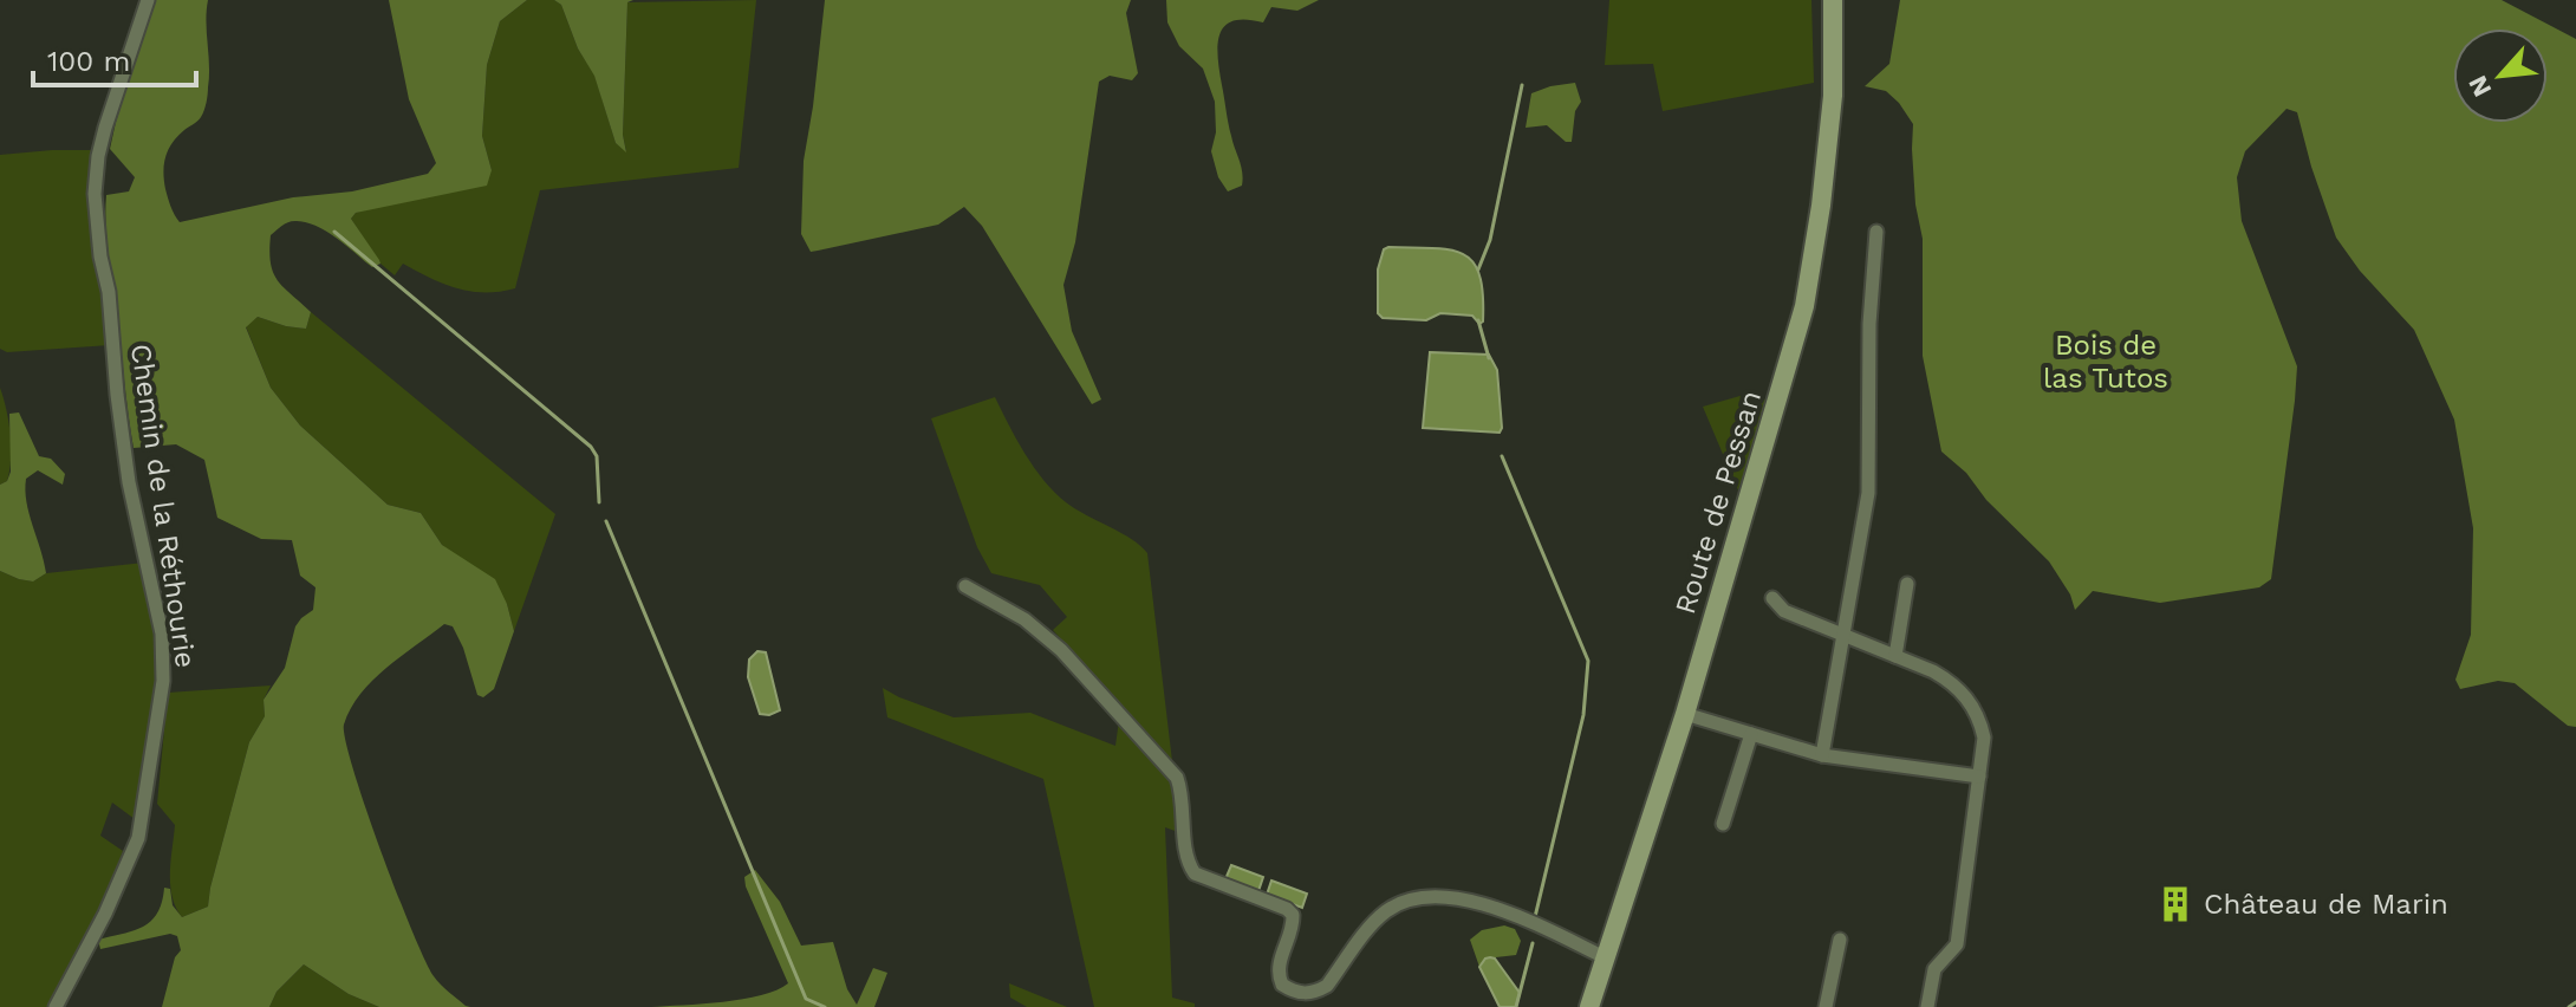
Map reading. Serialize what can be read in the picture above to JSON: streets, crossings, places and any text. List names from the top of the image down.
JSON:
{
  "streets": {
    "main road": ["Route de Pessan"],
    "street": ["Chemin de la Réthourie"]
  },
  "parks": ["Bois de las Tutos"],
  "places": {
    "building": ["Château de Marin"]
  },
  "scale_bar": "100 m",
  "north": "bottom left"
}
